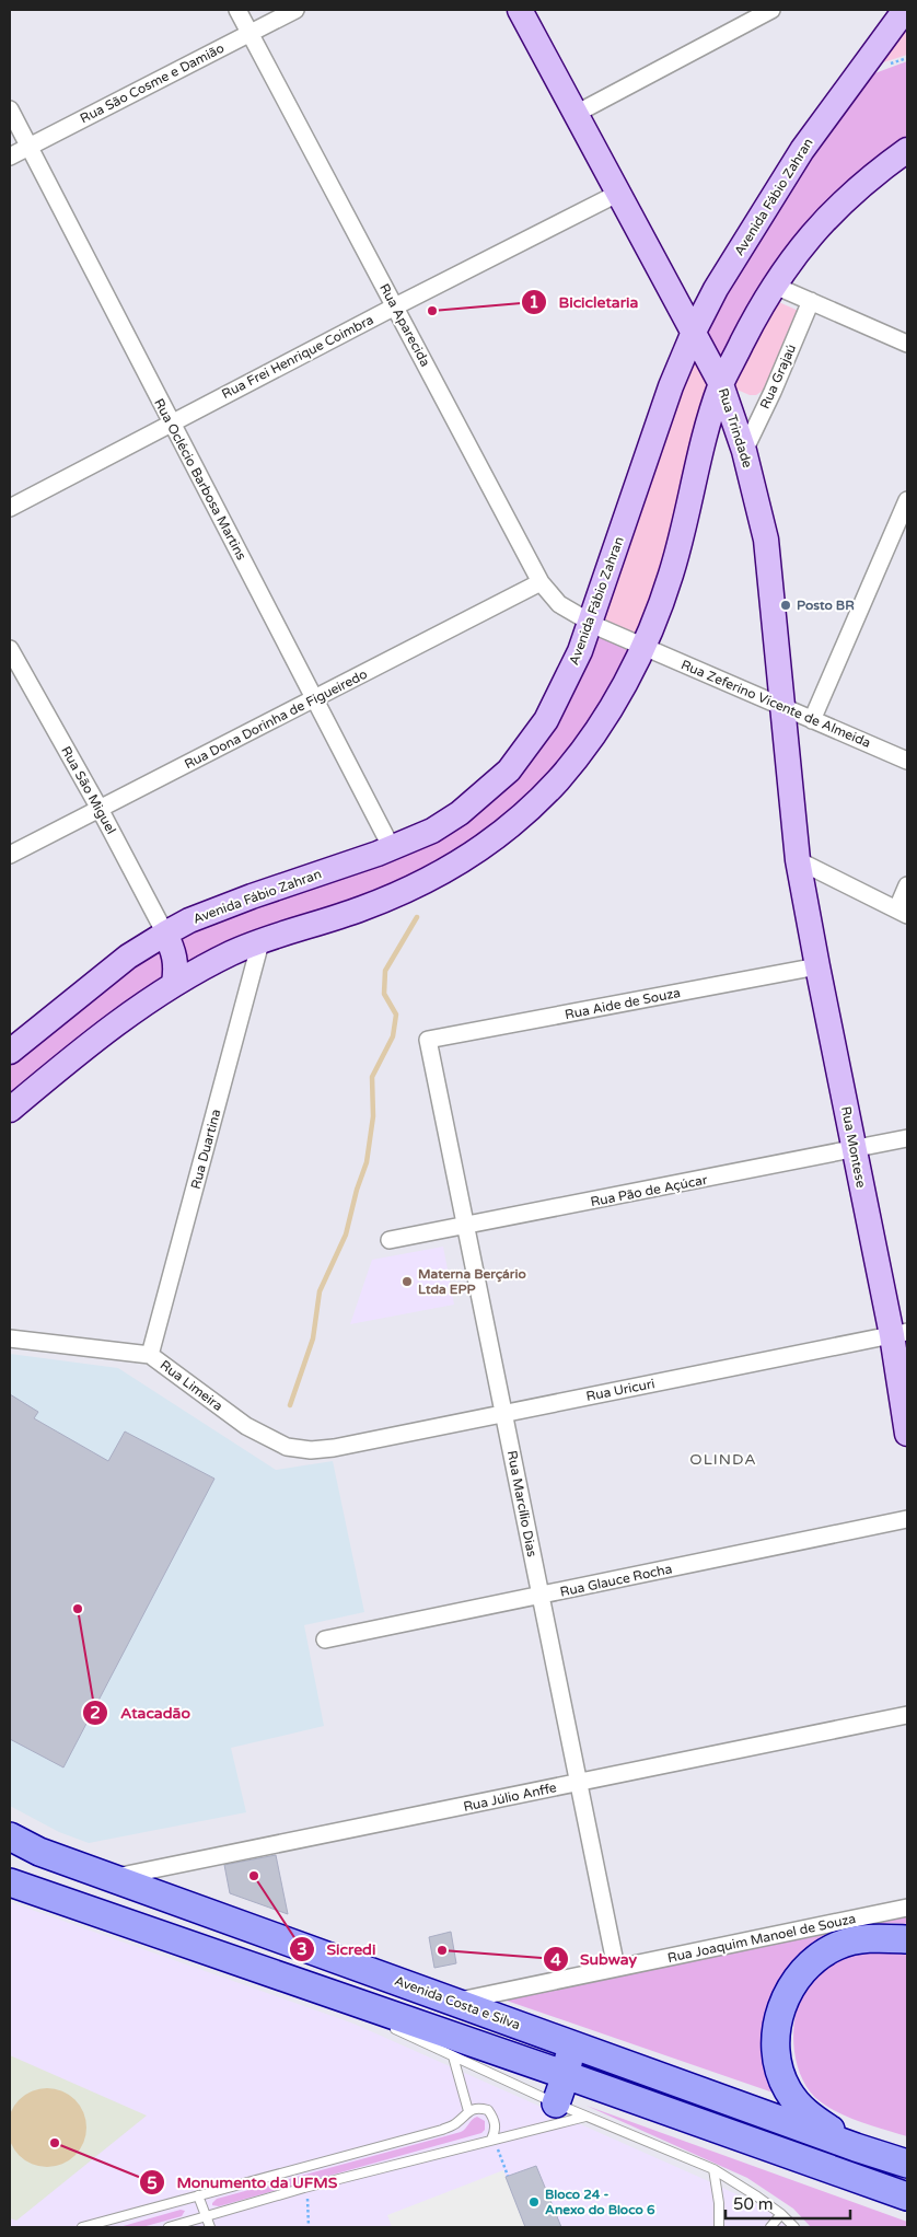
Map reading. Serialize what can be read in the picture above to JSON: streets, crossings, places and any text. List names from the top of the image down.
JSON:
{
  "streets": {
    "main road": [
      "Avenida Fábio Zahran",
      "Rua Trindade",
      "Rua Montese",
      "Avenida Costa e Silva"
    ],
    "street": [
      "Rua São Cosme e Damião",
      "Rua Aparecida",
      "Rua Frei Henrique Coimbra",
      "Rua Grajaú",
      "Rua Oclécio Barbosa Martins",
      "Rua Zeferino Vicente de Almeida",
      "Rua Dona Dorinha de Figueiredo",
      "Rua São Miguel",
      "Rua Aide de Souza",
      "Rua Duartina",
      "Rua Pão de Açúcar",
      "Rua Limeira",
      "Rua Uricuri",
      "Rua Marcílio Dias",
      "Rua Glauce Rocha",
      "Rua Júlio Anffe",
      "Rua Joaquim Manoel de Souza"
    ]
  },
  "crossings": [
    ["Rua São Cosme e Damião", "Rua Aparecida"],
    ["Rua São Cosme e Damião", "Rua Oclécio Barbosa Martins"],
    ["Avenida Fábio Zahran", "Rua Aparecida"],
    ["Avenida Fábio Zahran", "Rua Trindade"],
    ["Avenida Fábio Zahran", "Rua Oclécio Barbosa Martins"],
    ["Avenida Fábio Zahran", "Rua Zeferino Vicente de Almeida"],
    ["Avenida Fábio Zahran", "Rua São Miguel"],
    ["Rua Aparecida", "Rua Frei Henrique Coimbra"],
    ["Rua Aparecida", "Rua Zeferino Vicente de Almeida"],
    ["Rua Aparecida", "Rua Dona Dorinha de Figueiredo"],
    ["Rua Frei Henrique Coimbra", "Rua Trindade"],
    ["Rua Frei Henrique Coimbra", "Rua Oclécio Barbosa Martins"],
    ["Rua Grajaú", "Rua Trindade"],
    ["Rua Trindade", "Rua Zeferino Vicente de Almeida"],
    ["Rua Trindade", "Rua Montese"],
    ["Rua Oclécio Barbosa Martins", "Rua Dona Dorinha de Figueiredo"],
    ["Rua Dona Dorinha de Figueiredo", "Rua São Miguel"],
    ["Rua Aide de Souza", "Rua Montese"],
    ["Rua Aide de Souza", "Rua Marcílio Dias"],
    ["Rua Montese", "Rua Pão de Açúcar"],
    ["Rua Montese", "Rua Uricuri"],
    ["Rua Duartina", "Rua Limeira"],
    ["Rua Pão de Açúcar", "Rua Marcílio Dias"],
    ["Rua Limeira", "Rua Uricuri"],
    ["Rua Uricuri", "Rua Marcílio Dias"],
    ["Rua Marcílio Dias", "Rua Glauce Rocha"],
    ["Rua Marcílio Dias", "Rua Júlio Anffe"],
    ["Rua Marcílio Dias", "Rua Joaquim Manoel de Souza"],
    ["Rua Júlio Anffe", "Avenida Costa e Silva"],
    ["Rua Joaquim Manoel de Souza", "Avenida Costa e Silva"]
  ],
  "districts": ["OLINDA"],
  "places": [
    "Bicicletaria",
    "Posto BR",
    "Materna Berçário Ltda EPP",
    "Atacadão",
    "Sicredi",
    "Subway",
    "Monumento da UFMS",
    "Bloco 24 - Anexo do Bloco 6"
  ],
  "scale_bar": "50 m"
}
